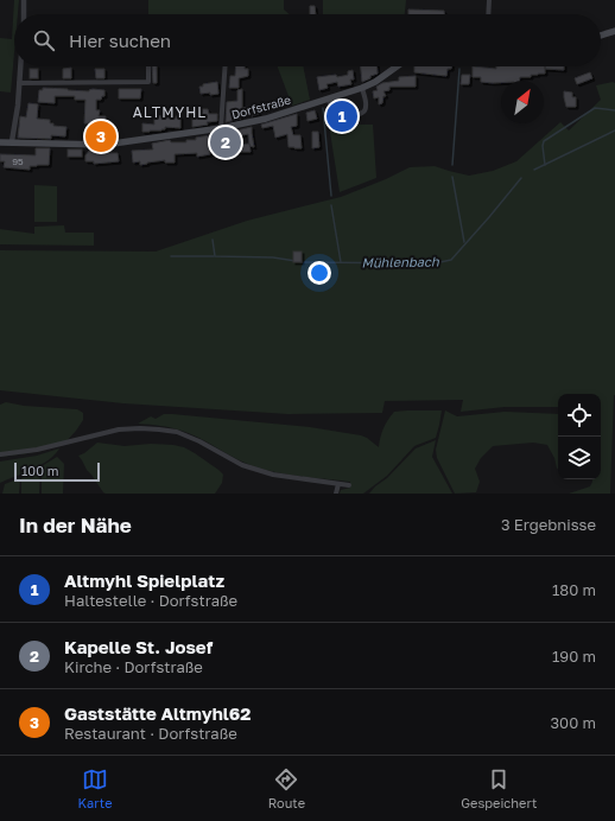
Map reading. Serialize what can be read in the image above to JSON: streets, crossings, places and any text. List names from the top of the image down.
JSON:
{
  "streets": {
    "main road": ["Dorfstraße"]
  },
  "districts": ["ALTMYHL"],
  "water": ["Mühlenbach"],
  "house_numbers": ["95"],
  "scale_bar": "100 m",
  "north": "top right",
  "page": {
    "search": "Hier suchen",
    "pins": ["1", "3", "2"],
    "scale": "100 m",
    "heading": ["In der Nähe", "3 Ergebnisse"],
    "list": [
      {
        "mark": "1",
        "name": "Altmyhl Spielplatz",
        "note": "Haltestelle · Dorfstraße",
        "value": "180 m"
      },
      {
        "mark": "2",
        "name": "Kapelle St. Josef",
        "note": "Kirche · Dorfstraße",
        "value": "190 m"
      },
      {
        "mark": "3",
        "name": "Gaststätte Altmyhl62",
        "note": "Restaurant · Dorfstraße",
        "value": "300 m"
      }
    ],
    "nav": ["Karte", "Route", "Gespeichert"]
  }
}
